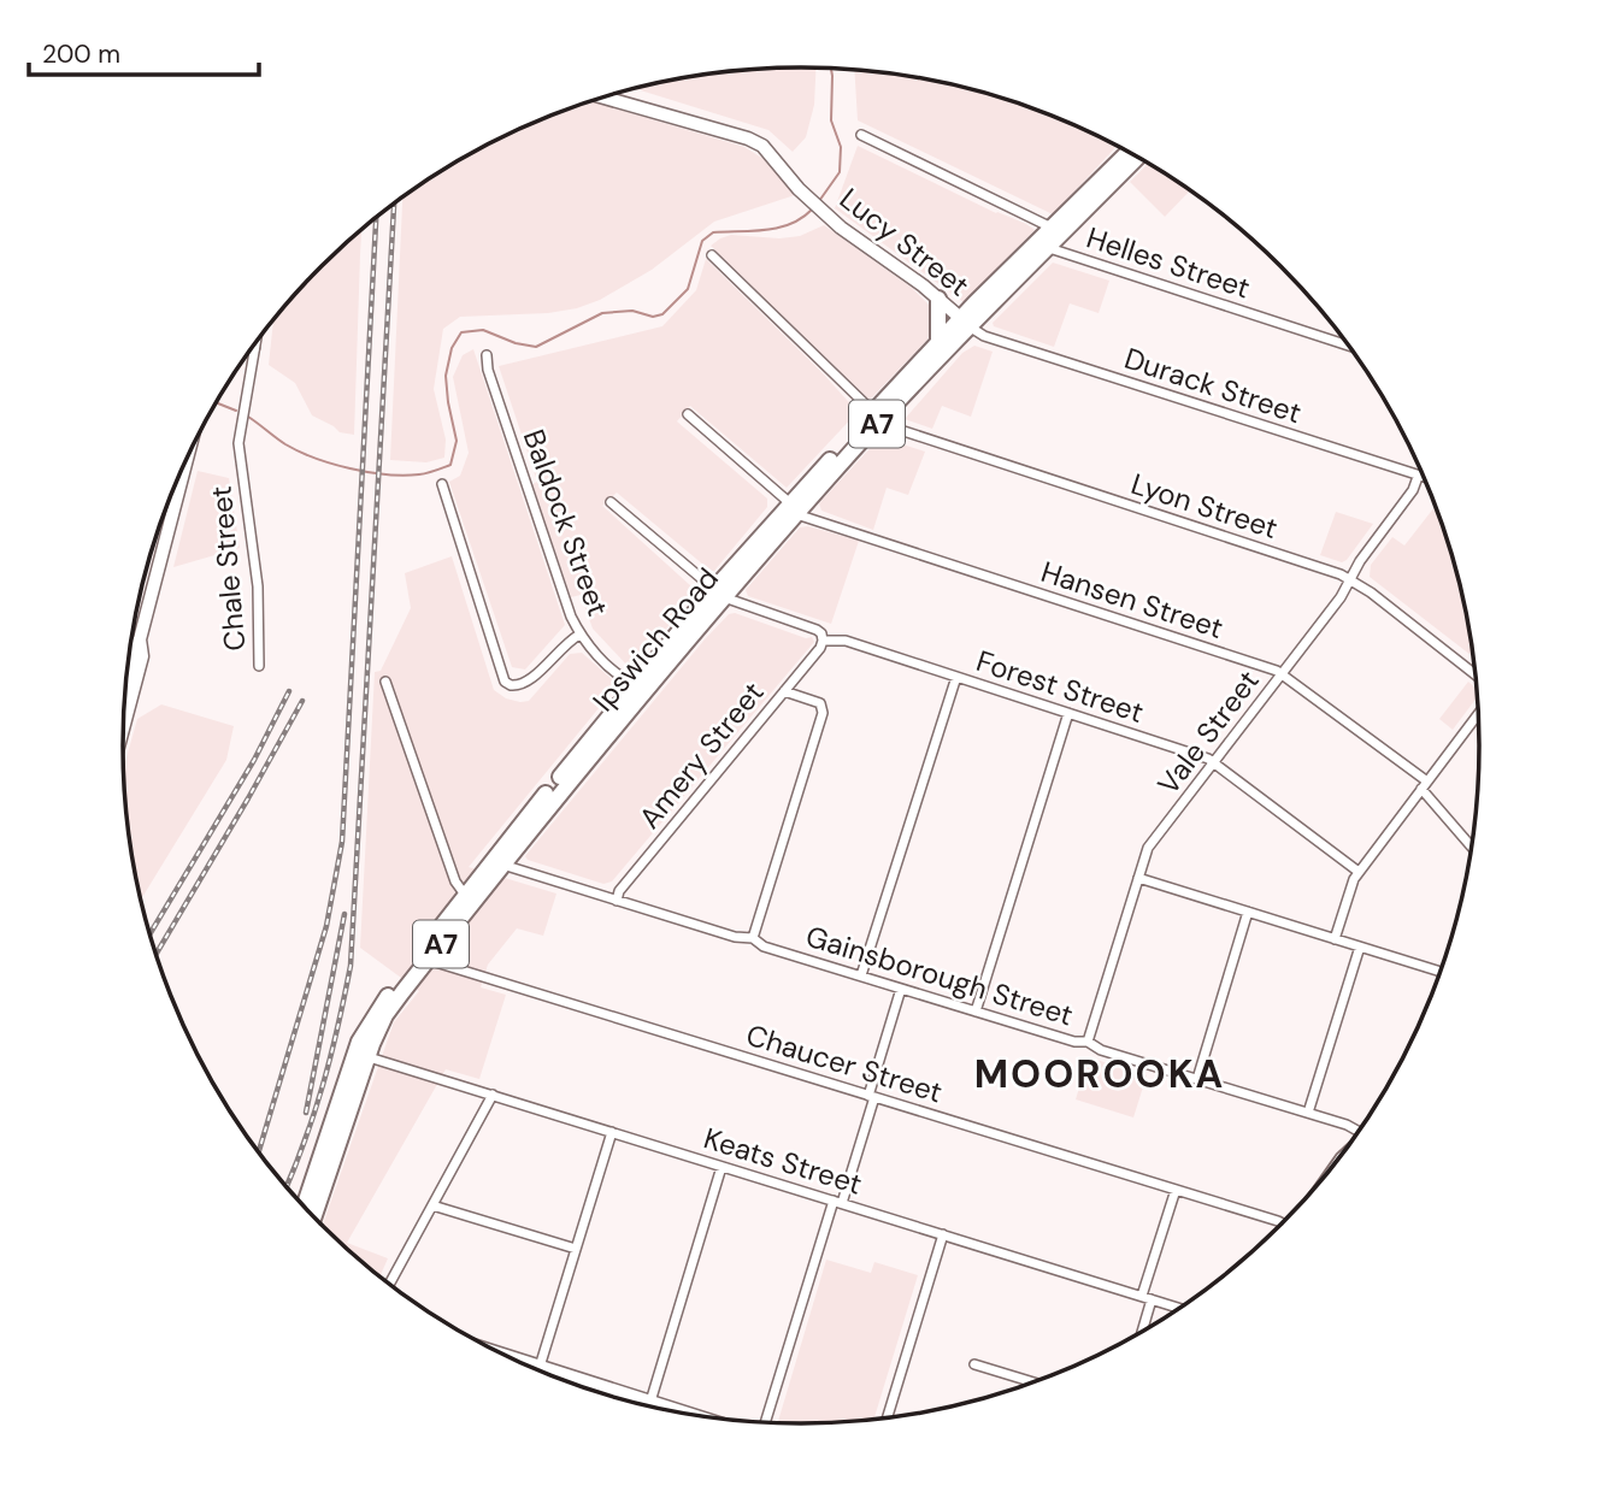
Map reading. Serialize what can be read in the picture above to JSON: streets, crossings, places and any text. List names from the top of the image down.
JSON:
{
  "streets": {
    "highway": ["A7", "Ipswich Road"],
    "street": [
      "Lucy Street",
      "Helles Street",
      "Durack Street",
      "Lyon Street",
      "Baldock Street",
      "Chale Street",
      "Hansen Street",
      "Forest Street",
      "Vale Street",
      "Amery Street",
      "Gainsborough Street",
      "Chaucer Street",
      "Keats Street"
    ]
  },
  "crossings": [
    ["Lucy Street", "Durack Street"],
    ["Lucy Street", "Ipswich Road"],
    ["Helles Street", "Ipswich Road"],
    ["Durack Street", "Ipswich Road"],
    ["Durack Street", "Vale Street"],
    ["Lyon Street", "Ipswich Road"],
    ["Lyon Street", "Vale Street"],
    ["Baldock Street", "Ipswich Road"],
    ["Hansen Street", "Ipswich Road"],
    ["Hansen Street", "Vale Street"],
    ["Ipswich Road", "Forest Street"],
    ["Ipswich Road", "Gainsborough Street"],
    ["Ipswich Road", "Chaucer Street"],
    ["Ipswich Road", "Keats Street"],
    ["Forest Street", "Vale Street"],
    ["Forest Street", "Amery Street"],
    ["Vale Street", "Gainsborough Street"],
    ["Amery Street", "Gainsborough Street"]
  ],
  "districts": ["MOOROOKA"],
  "scale_bar": "200 m"
}
